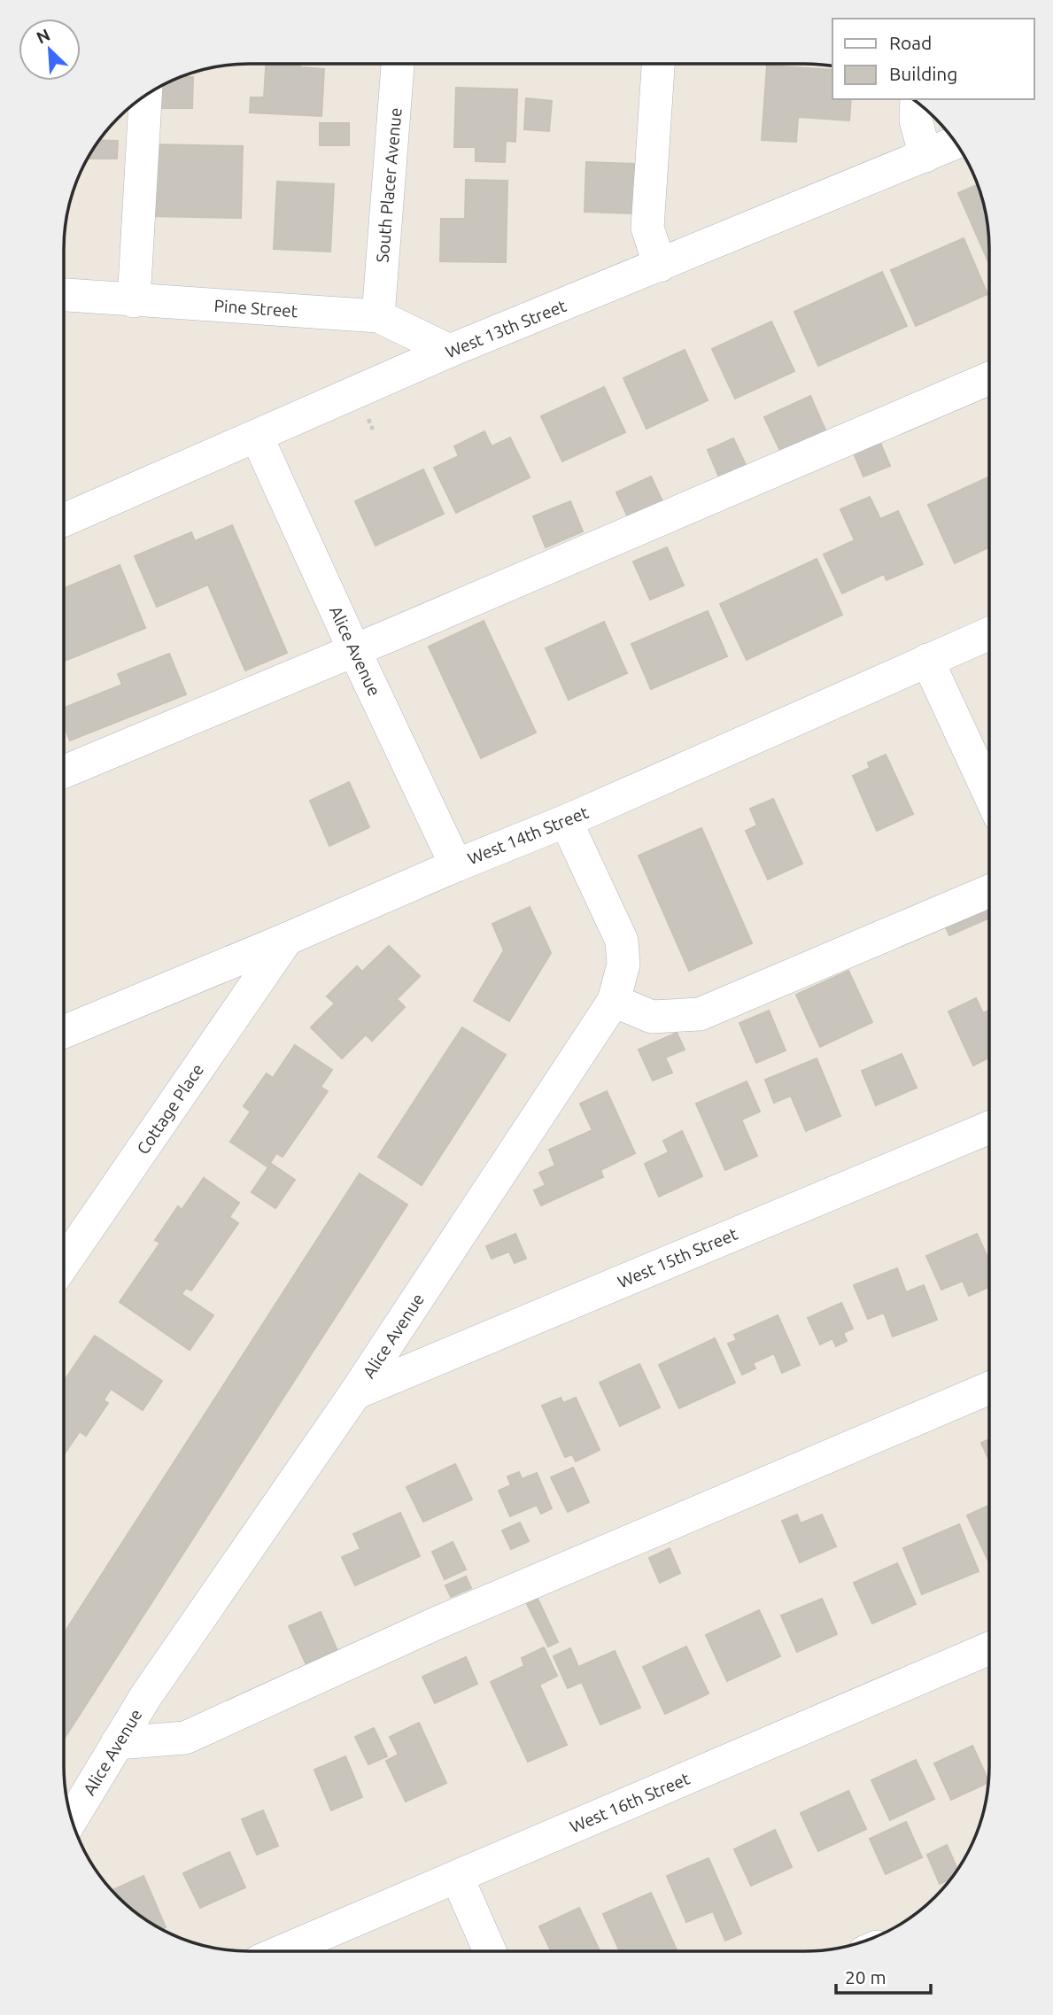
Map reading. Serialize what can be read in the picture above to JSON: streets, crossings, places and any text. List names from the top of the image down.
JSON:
{
  "streets": {
    "street": [
      "South Placer Avenue",
      "Pine Street",
      "West 13th Street",
      "Alice Avenue",
      "West 14th Street",
      "Cottage Place",
      "West 15th Street",
      "West 16th Street"
    ]
  },
  "crossings": [
    ["South Placer Avenue", "Pine Street"],
    ["Pine Street", "West 13th Street"],
    ["West 13th Street", "Alice Avenue"],
    ["Alice Avenue", "West 14th Street"],
    ["Alice Avenue", "West 15th Street"],
    ["West 14th Street", "Cottage Place"]
  ],
  "legend": ["Road", "Building"],
  "scale_bar": "20 m",
  "north": "top left"
}
